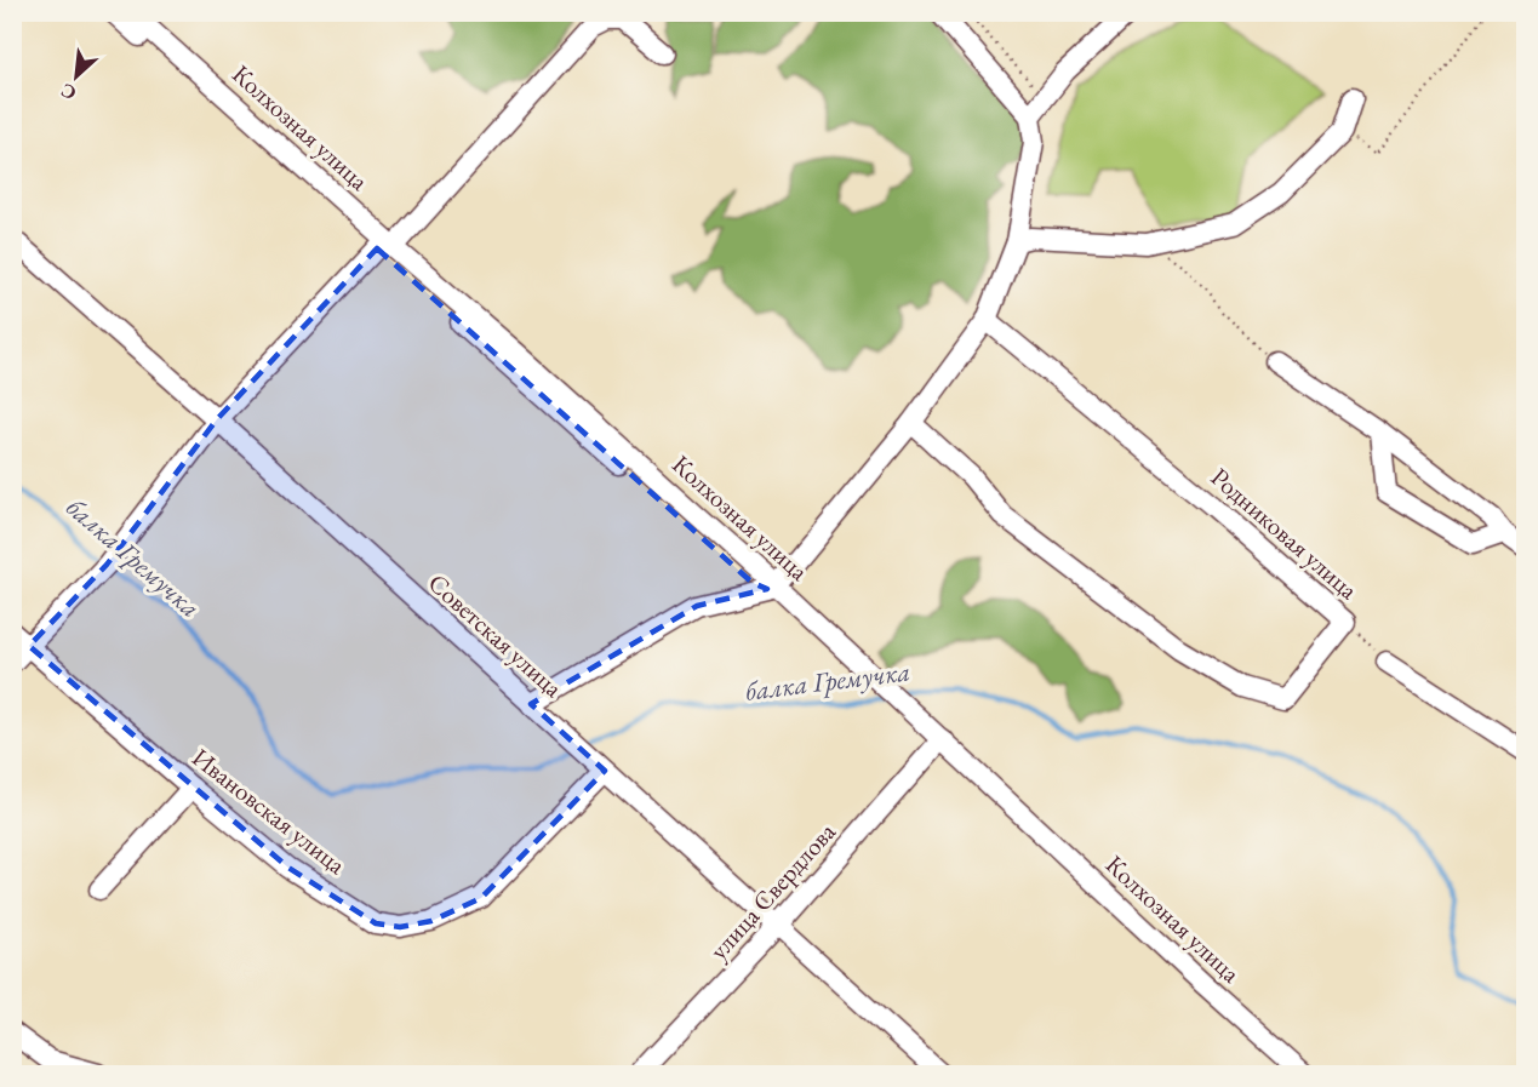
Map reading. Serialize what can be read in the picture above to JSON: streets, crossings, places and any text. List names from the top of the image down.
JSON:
{
  "streets": {
    "street": [
      "Колхозная улица",
      "Родниковая улица",
      "Советская улица",
      "Ивановская улица",
      "улица Свердлова"
    ]
  },
  "crossings": [
    ["Колхозная улица", "улица Свердлова"],
    ["Советская улица", "Ивановская улица"],
    ["Советская улица", "улица Свердлова"]
  ],
  "water": ["балка Гремучка"],
  "north": "bottom left"
}
